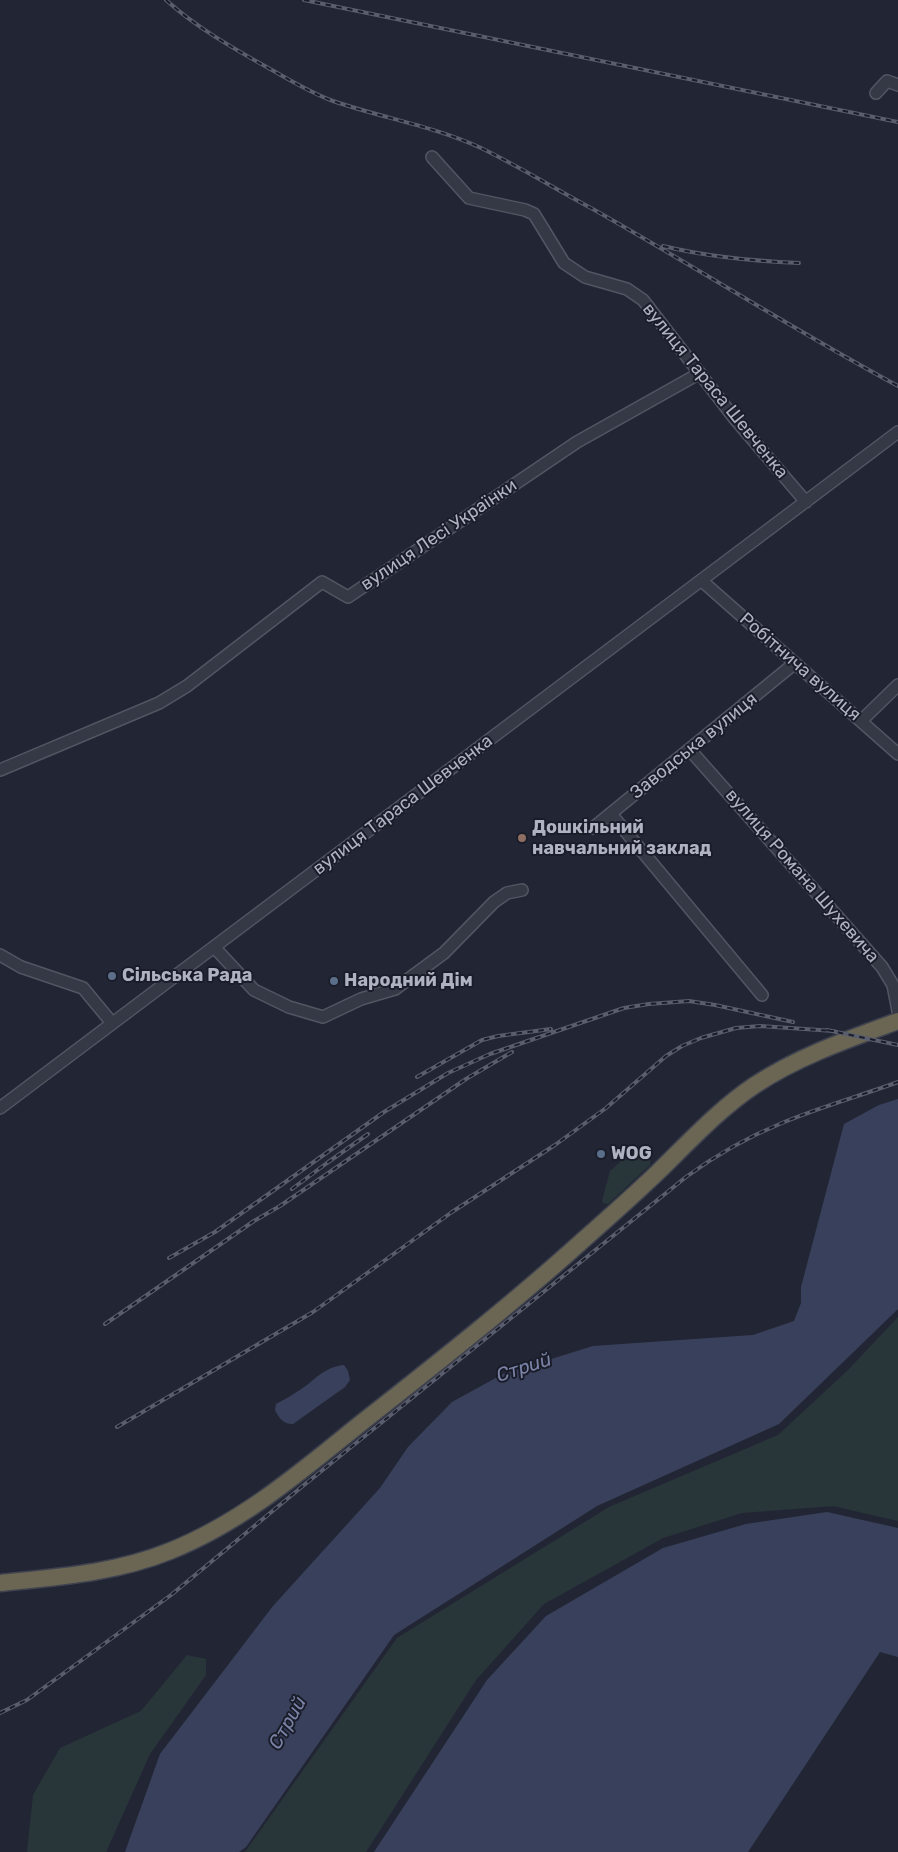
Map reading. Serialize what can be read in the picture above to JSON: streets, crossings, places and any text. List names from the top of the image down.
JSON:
{
  "streets": {
    "street": [
      "вулиця Тараса Шевченка",
      "вулиця Лесі Українки",
      "Робітнича вулиця",
      "Заводська вулиця",
      "вулиця Романа Шухевича"
    ]
  },
  "crossings": [
    ["вулиця Тараса Шевченка", "вулиця Лесі Українки"],
    ["вулиця Тараса Шевченка", "Робітнича вулиця"],
    ["Робітнича вулиця", "Заводська вулиця"],
    ["Заводська вулиця", "вулиця Романа Шухевича"]
  ],
  "water": ["Стрий"],
  "places": [
    "Дошкільний навчальний заклад",
    "Сільська Рада",
    "Народний Дім",
    "WOG"
  ]
}
